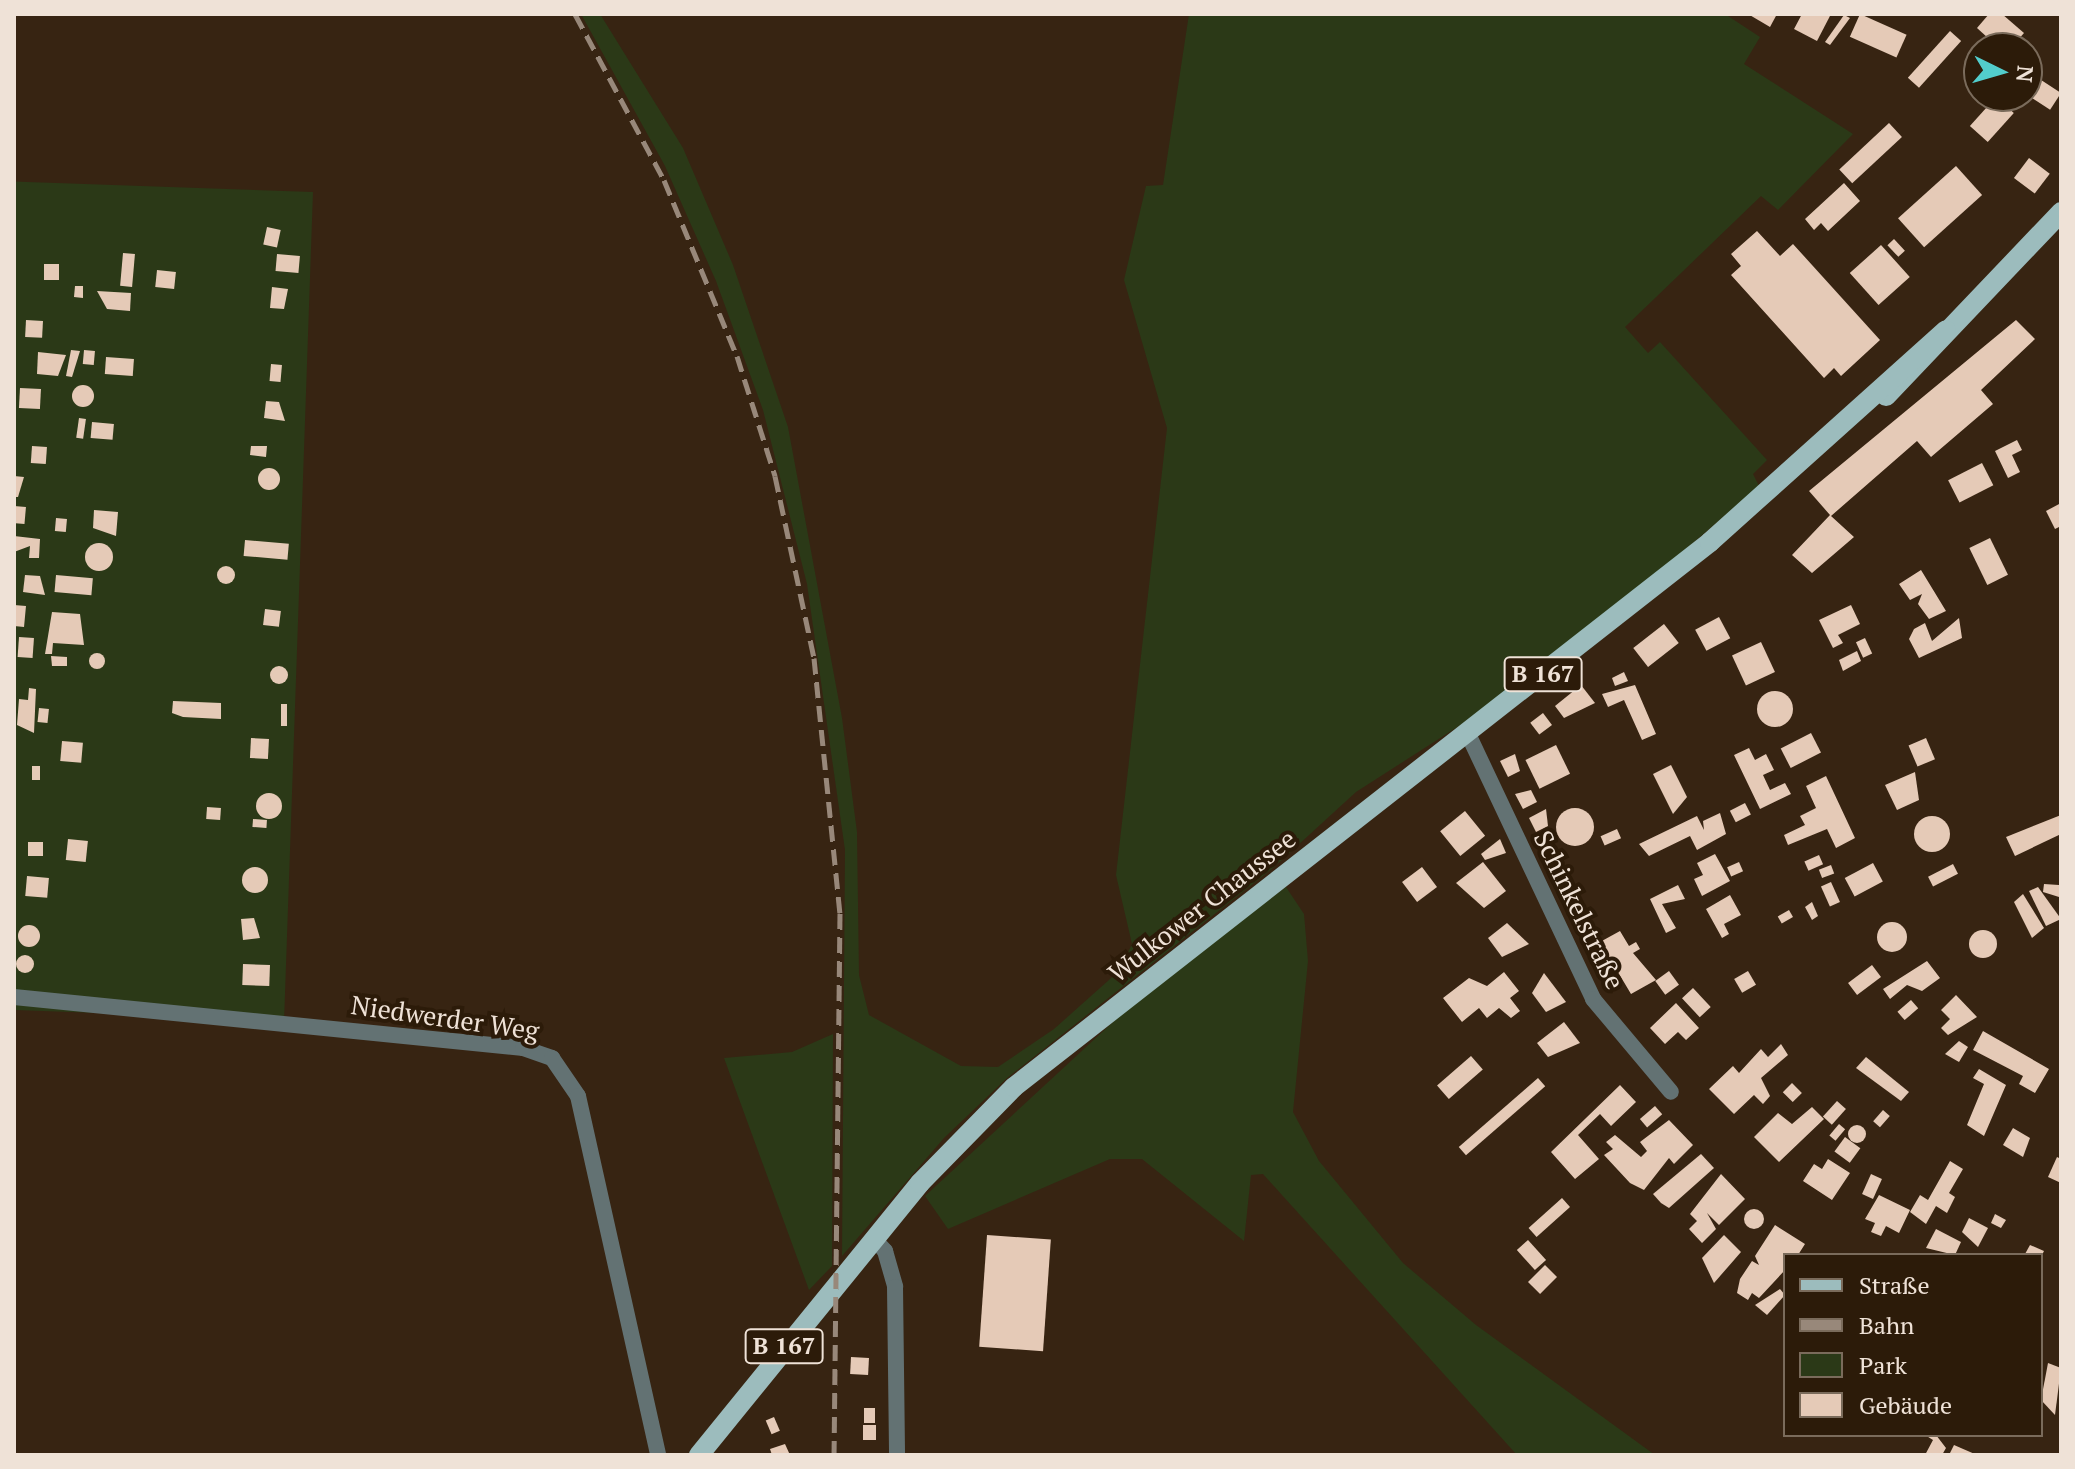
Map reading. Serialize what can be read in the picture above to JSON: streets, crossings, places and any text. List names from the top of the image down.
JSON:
{
  "streets": {
    "main road": ["B 167", "Wulkower Chaussee"],
    "street": ["Schinkelstraße", "Niedwerder Weg"]
  },
  "crossings": [
    ["Wulkower Chaussee", "Schinkelstraße"]
  ],
  "legend": [
    "Straße",
    "Bahn",
    "Park",
    "Gebäude"
  ],
  "north": "right"
}
